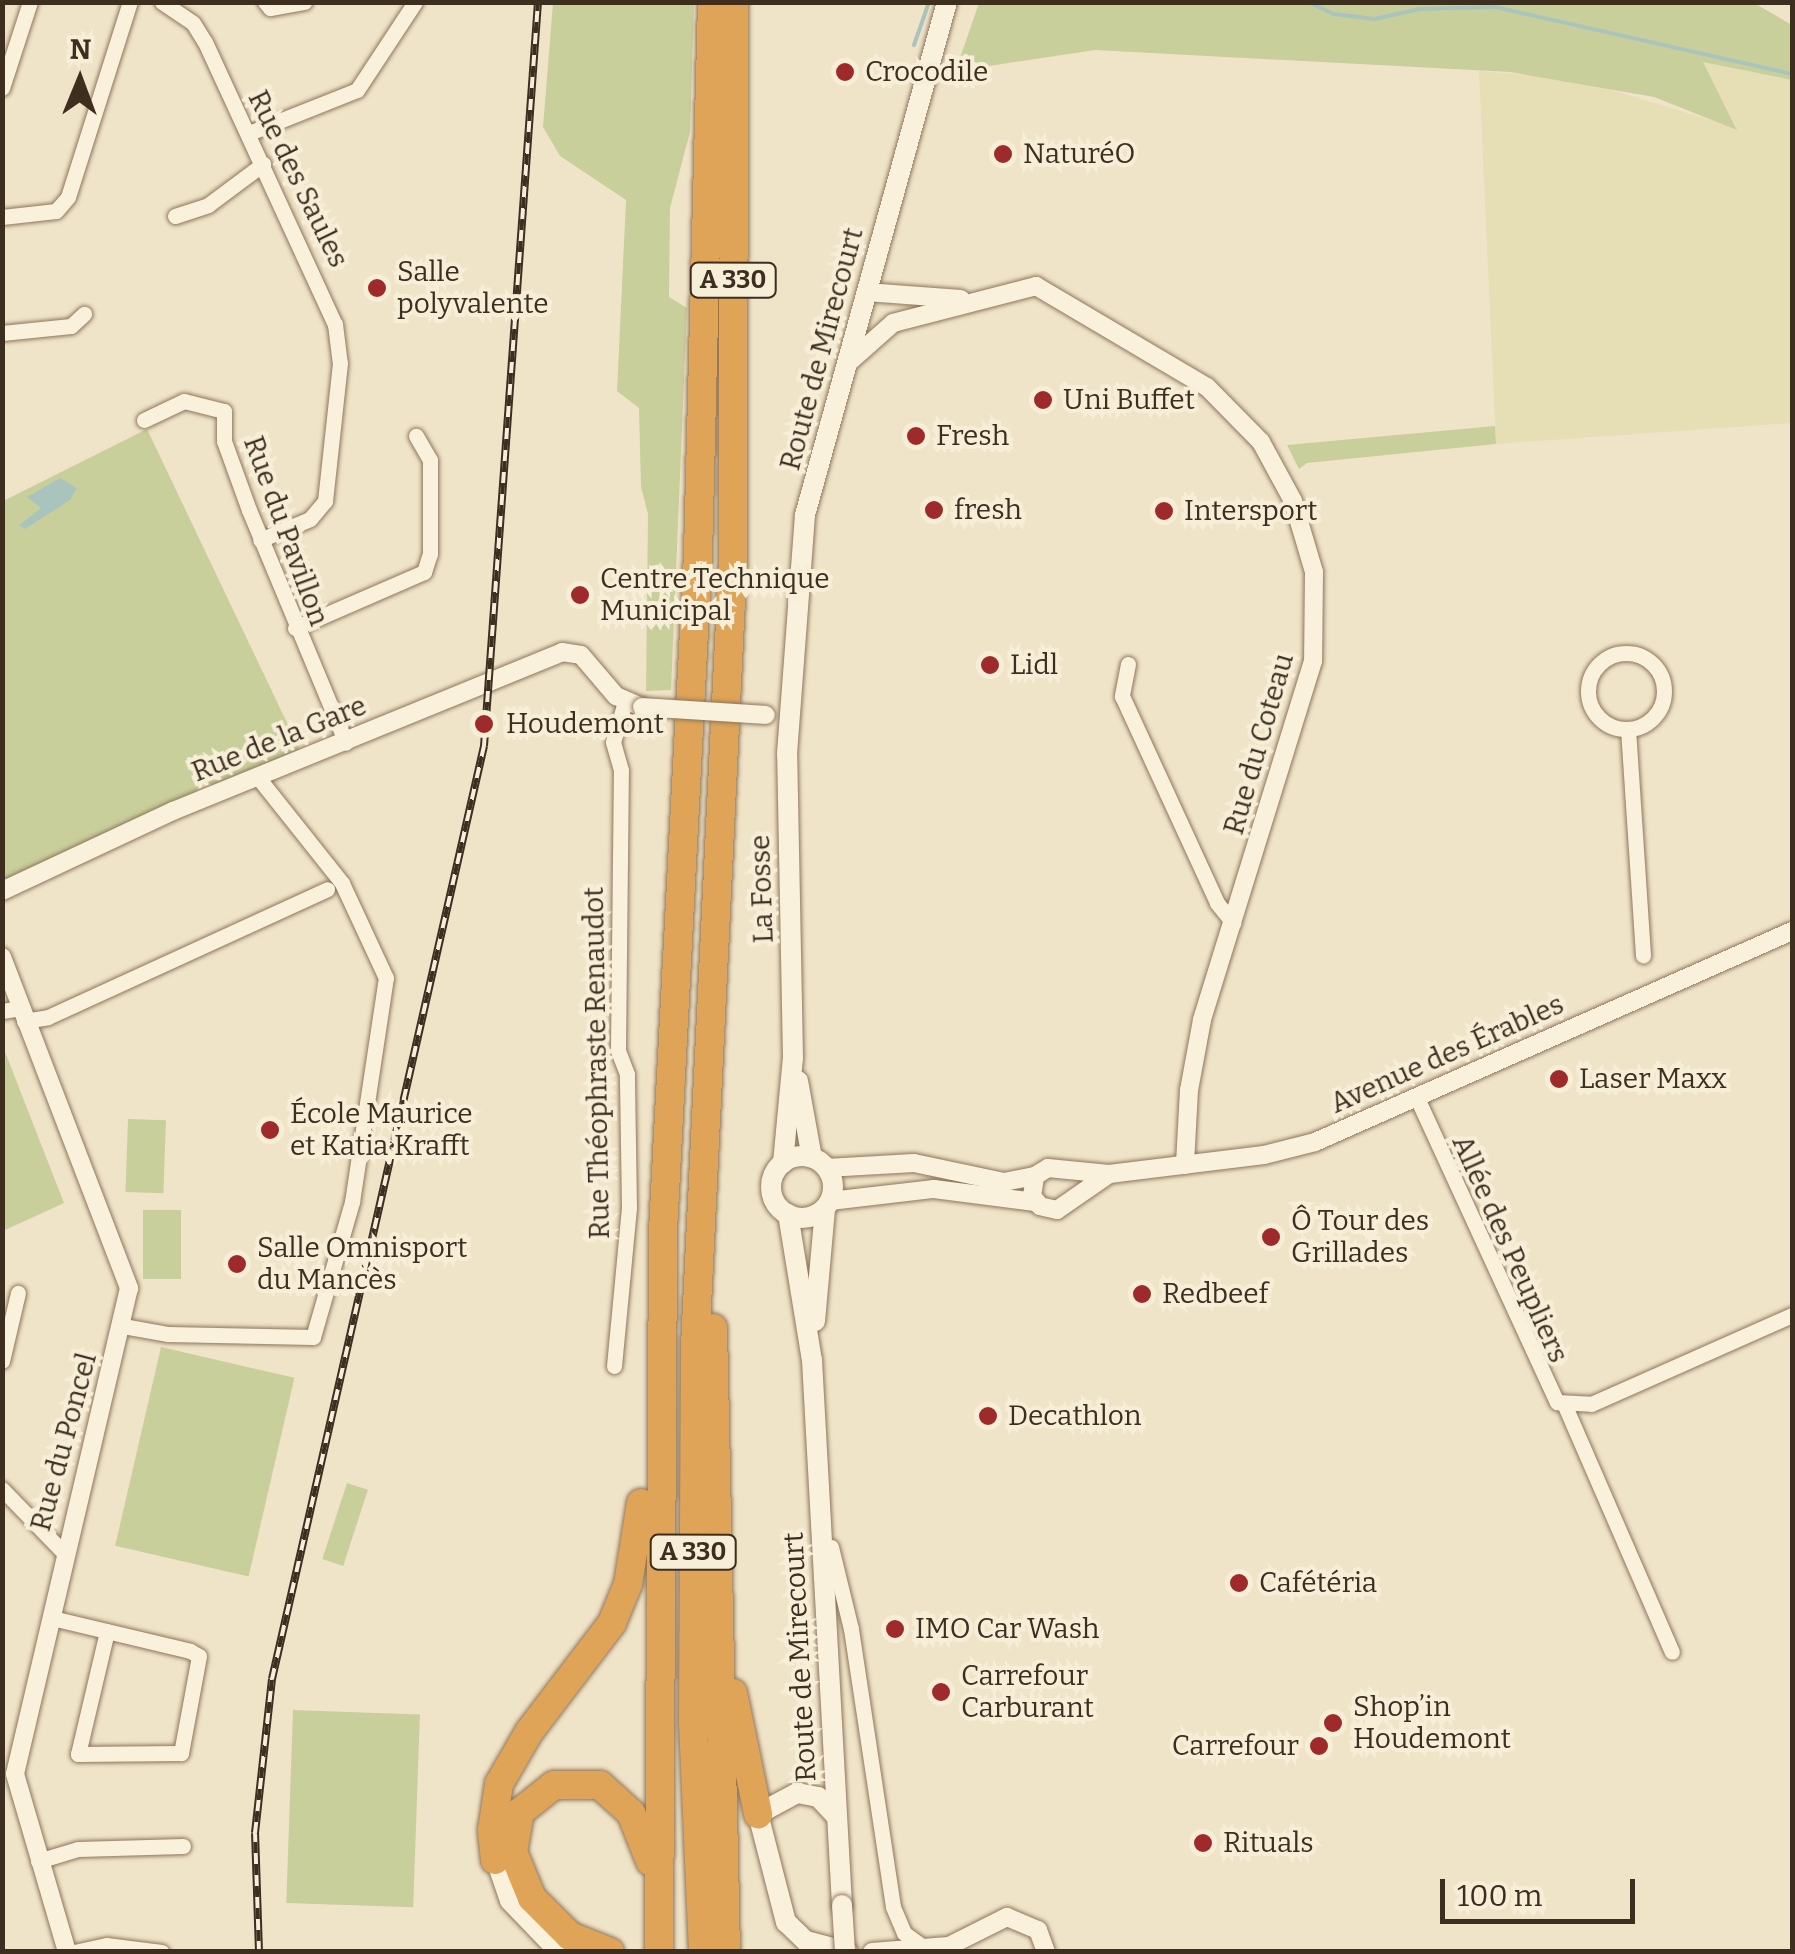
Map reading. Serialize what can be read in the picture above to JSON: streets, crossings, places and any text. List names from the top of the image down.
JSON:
{
  "streets": {
    "highway": ["A 330"],
    "main road": ["Route de Mirecourt", "La Fosse"],
    "street": [
      "Rue des Saules",
      "Rue du Pavillon",
      "Rue de la Gare",
      "Rue du Coteau",
      "Avenue des Érables",
      "Rue Théophraste Renaudot",
      "Allée des Peupliers",
      "Rue du Poncel"
    ]
  },
  "crossings": [
    ["Rue des Saules", "Rue du Pavillon"],
    ["Route de Mirecourt", "Rue du Coteau"],
    ["Route de Mirecourt", "La Fosse"],
    ["Rue du Pavillon", "Rue de la Gare"],
    ["Rue de la Gare", "Rue Théophraste Renaudot"],
    ["Rue du Coteau", "Avenue des Érables"],
    ["Avenue des Érables", "Allée des Peupliers"]
  ],
  "places": [
    "Crocodile",
    "NaturéO",
    "Salle polyvalente",
    "Uni Buffet",
    "Fresh",
    "fresh",
    "Intersport",
    "Centre Technique Municipal",
    "Lidl",
    "Houdemont",
    "Laser Maxx",
    "École Maurice et Katia Krafft",
    "Ô Tour des Grillades",
    "Salle Omnisport du Mancès",
    "Redbeef",
    "Decathlon",
    "Cafétéria",
    "IMO Car Wash",
    "Carrefour Carburant",
    "Shop’in Houdemont",
    "Carrefour",
    "Rituals"
  ],
  "scale_bar": "100 m",
  "north": "top"
}
